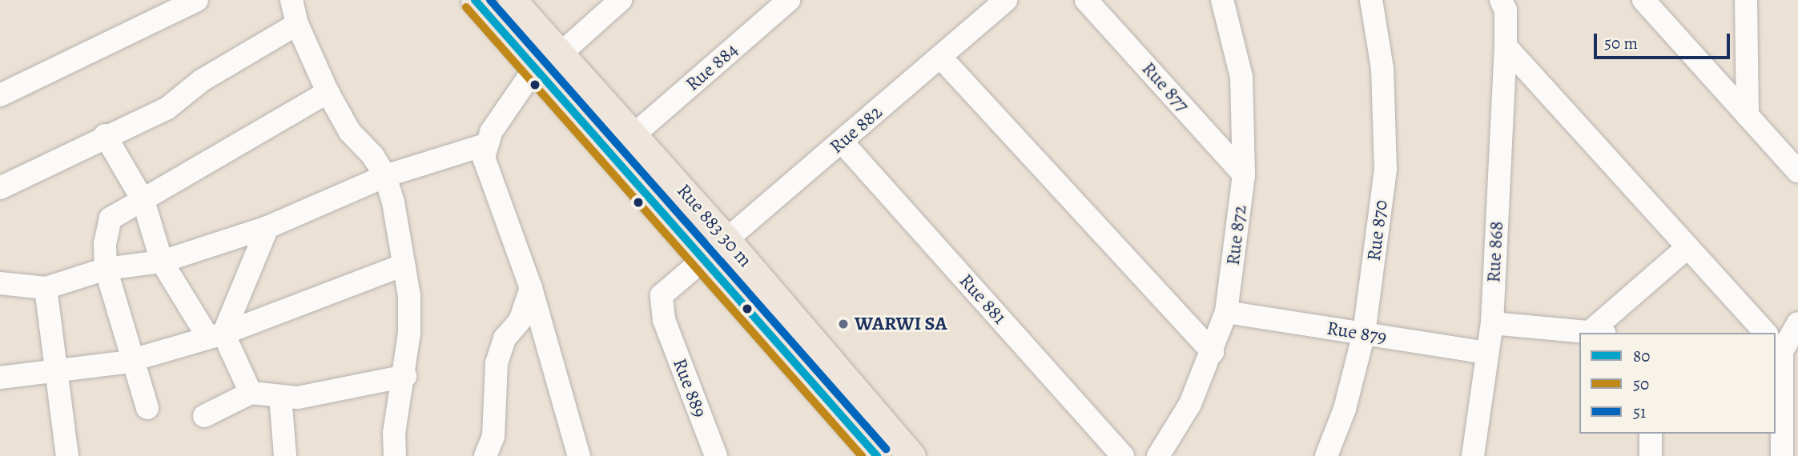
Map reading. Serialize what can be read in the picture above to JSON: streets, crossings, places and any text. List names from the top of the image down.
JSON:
{
  "streets": {
    "main road": ["Rue 883 30 m"],
    "street": [
      "Rue 884",
      "Rue 877",
      "Rue 882",
      "Rue 870",
      "Rue 872",
      "Rue 868",
      "Rue 881",
      "Rue 879",
      "Rue 889"
    ]
  },
  "crossings": [
    ["Rue 884", "Rue 883 30 m"],
    ["Rue 877", "Rue 872"],
    ["Rue 882", "Rue 883 30 m"],
    ["Rue 882", "Rue 881"],
    ["Rue 882", "Rue 889"],
    ["Rue 870", "Rue 879"],
    ["Rue 872", "Rue 879"],
    ["Rue 868", "Rue 879"]
  ],
  "places": ["WARWI SA"],
  "lines": ["transit line 80", "transit line 51", "transit line 50"],
  "legend": ["80", "50", "51"],
  "scale_bar": "50 m"
}
